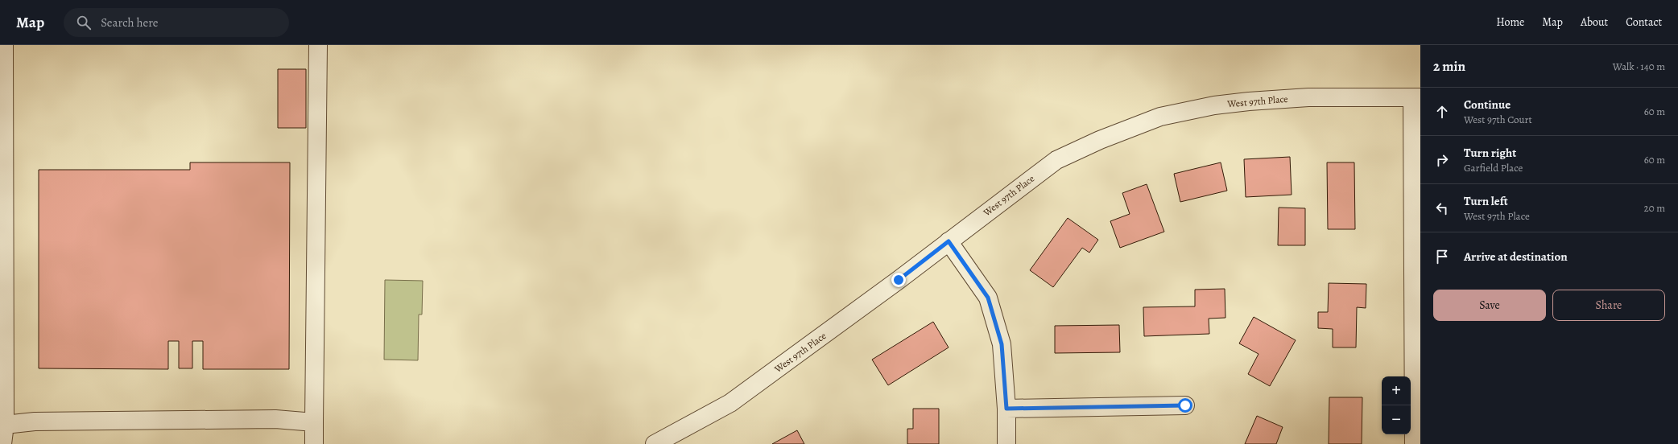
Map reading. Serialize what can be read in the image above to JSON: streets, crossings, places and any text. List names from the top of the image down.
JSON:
{
  "streets": {
    "street": ["West 97th Place"]
  },
  "page": {
    "header": "Map",
    "search": "Search here",
    "nav": [
      "Home",
      "Map",
      "About",
      "Contact"
    ],
    "heading": ["2 min", "Walk · 140 m"],
    "list": [
      ["Continue", "West 97th Court", "60 m"],
      ["Turn right", "Garfield Place", "60 m"],
      ["Turn left", "West 97th Place", "20 m"],
      "Arrive at destination"
    ],
    "buttons": ["Save", "Share"],
    "map_buttons": ["+", "−"]
  }
}
